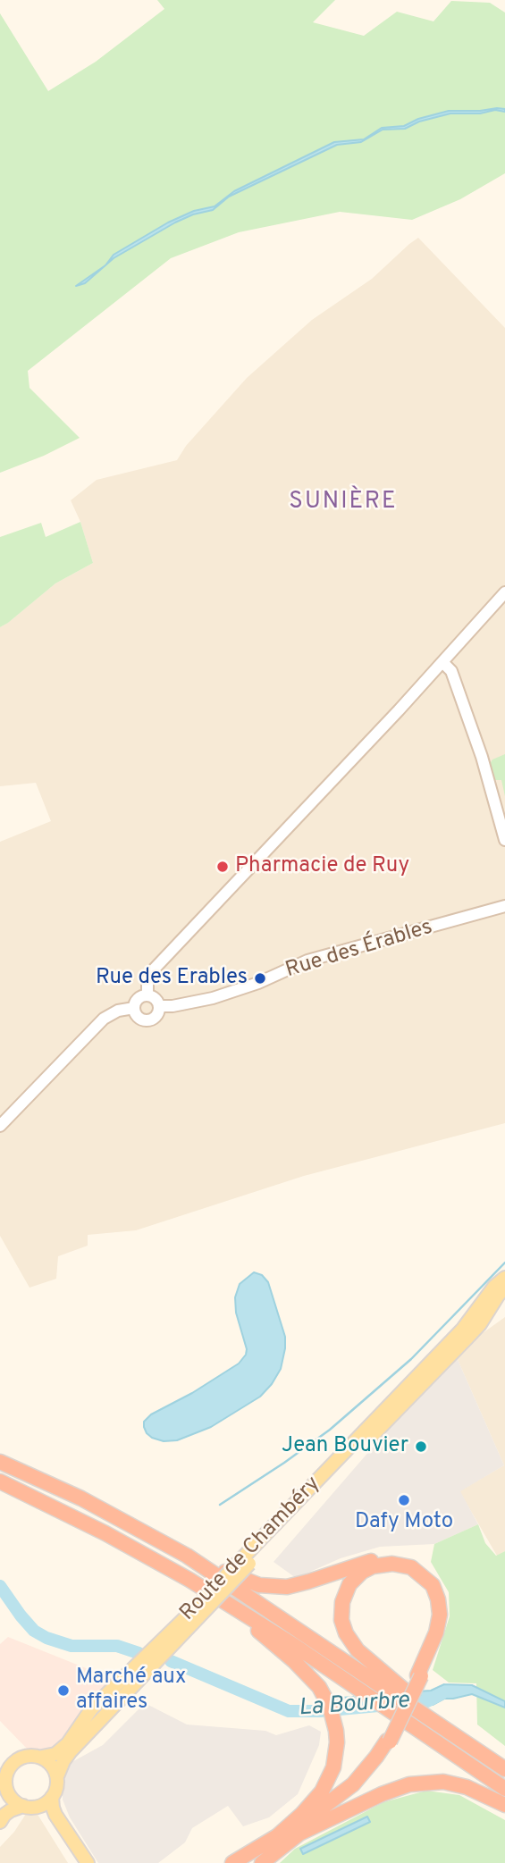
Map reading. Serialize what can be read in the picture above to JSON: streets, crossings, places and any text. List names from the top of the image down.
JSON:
{
  "streets": {
    "main road": ["Rue des Érables", "Route de Chambéry"]
  },
  "districts": ["SUNIÈRE"],
  "water": ["La Bourbre"],
  "places": [
    "Pharmacie de Ruy",
    "Rue des Erables",
    "Jean Bouvier",
    "Dafy Moto",
    "Marché aux affaires"
  ]
}
